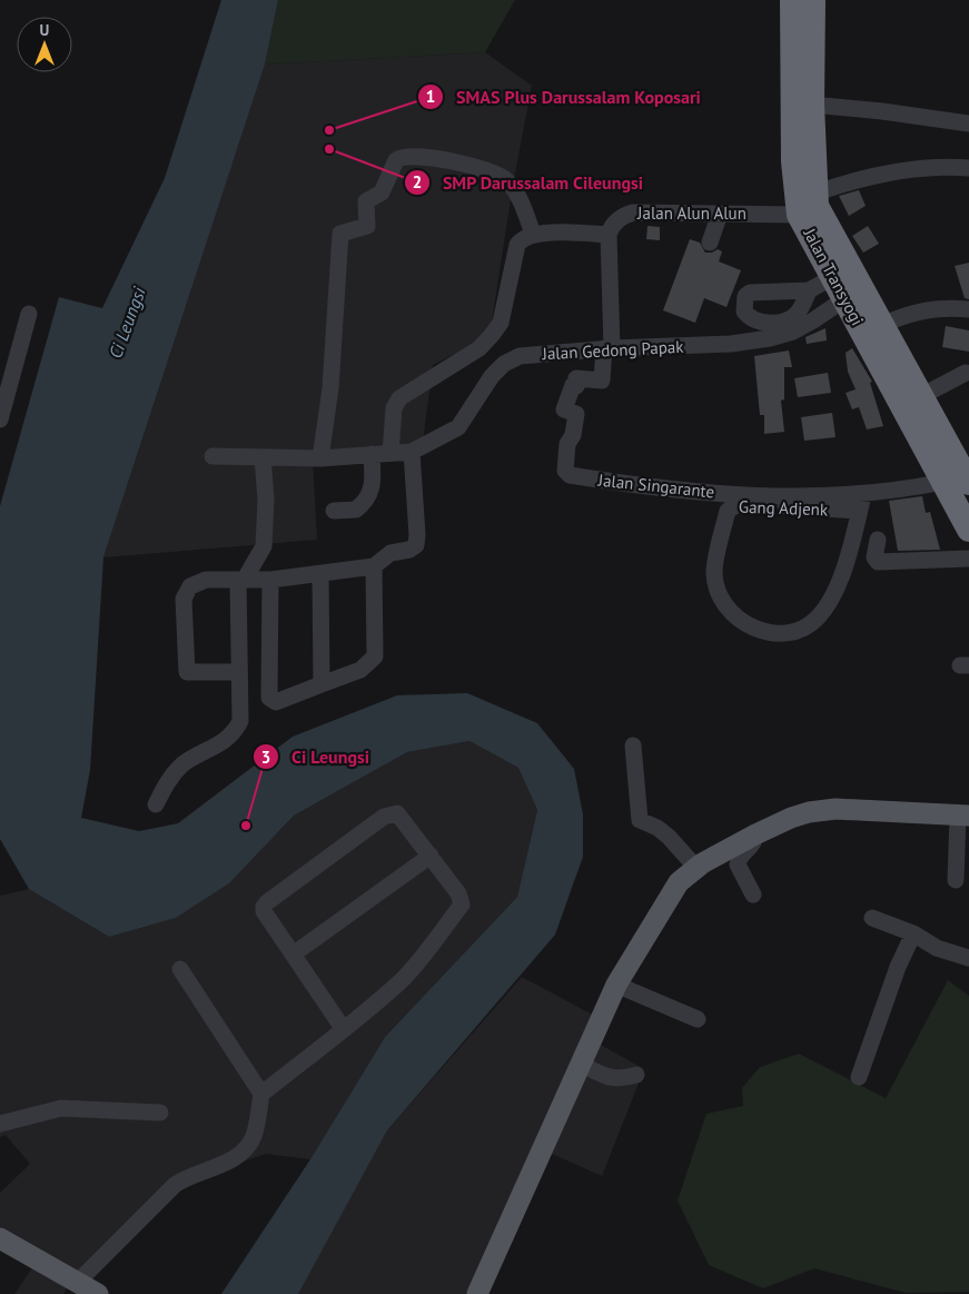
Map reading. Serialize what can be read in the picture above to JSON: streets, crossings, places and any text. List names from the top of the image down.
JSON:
{
  "streets": {
    "highway": ["Jalan Transyogi"],
    "street": [
      "Jalan Alun Alun",
      "Jalan Gedong Papak",
      "Jalan Singarante",
      "Gang Adjenk"
    ]
  },
  "crossings": [
    ["Jalan Alun Alun", "Jalan Transyogi"],
    ["Jalan Transyogi", "Jalan Gedong Papak"],
    ["Jalan Transyogi", "Jalan Singarante"],
    ["Jalan Gedong Papak", "Jalan Singarante"],
    ["Jalan Singarante", "Gang Adjenk"]
  ],
  "water": ["Ci Leungsi"],
  "places": ["SMAS Plus Darussalam Koposari", "SMP Darussalam Cileungsi", "Ci Leungsi"],
  "north": "top"
}
